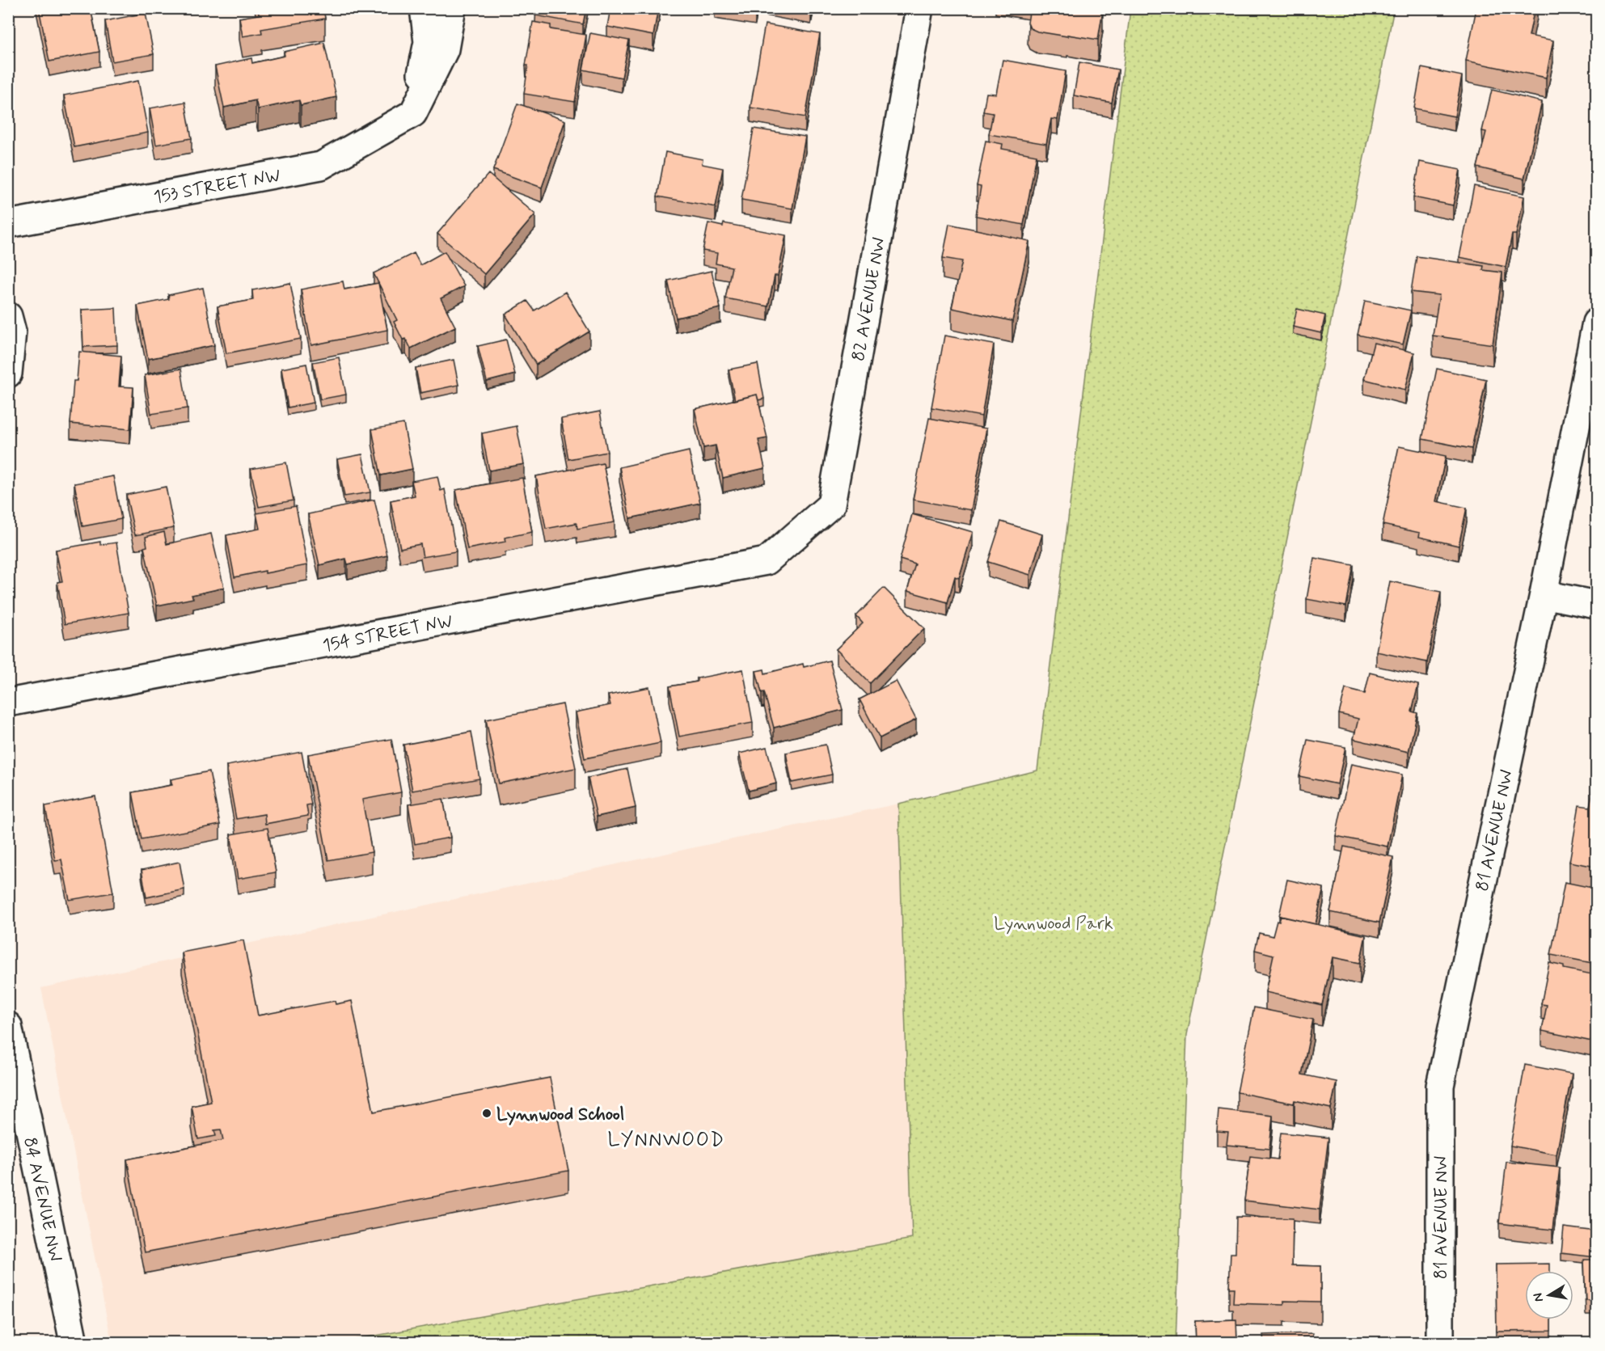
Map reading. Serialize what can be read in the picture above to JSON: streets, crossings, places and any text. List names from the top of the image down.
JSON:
{
  "streets": {
    "street": [
      "153 STREET NW",
      "82 AVENUE NW",
      "154 STREET NW",
      "81 AVENUE NW",
      "84 AVENUE NW"
    ]
  },
  "crossings": [
    ["82 AVENUE NW", "154 STREET NW"]
  ],
  "districts": ["LYNNWOOD"],
  "parks": ["Lynnwood Park"],
  "places": ["Lynnwood School"],
  "north": "left"
}
